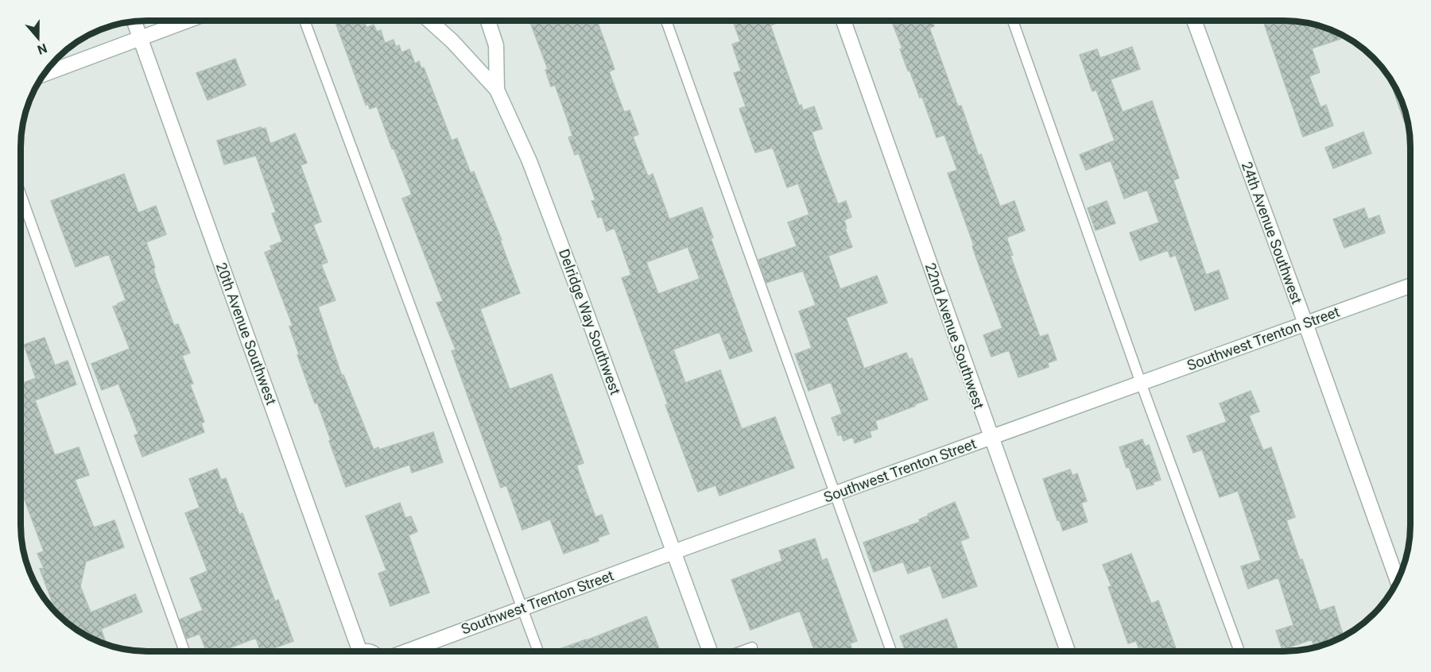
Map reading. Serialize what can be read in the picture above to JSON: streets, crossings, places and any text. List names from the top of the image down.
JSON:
{
  "streets": {
    "street": [
      "24th Avenue Southwest",
      "Delridge Way Southwest",
      "20th Avenue Southwest",
      "22nd Avenue Southwest",
      "Southwest Trenton Street"
    ]
  },
  "crossings": [
    ["24th Avenue Southwest", "Southwest Trenton Street"],
    ["Delridge Way Southwest", "Southwest Trenton Street"],
    ["22nd Avenue Southwest", "Southwest Trenton Street"]
  ],
  "north": "bottom"
}
